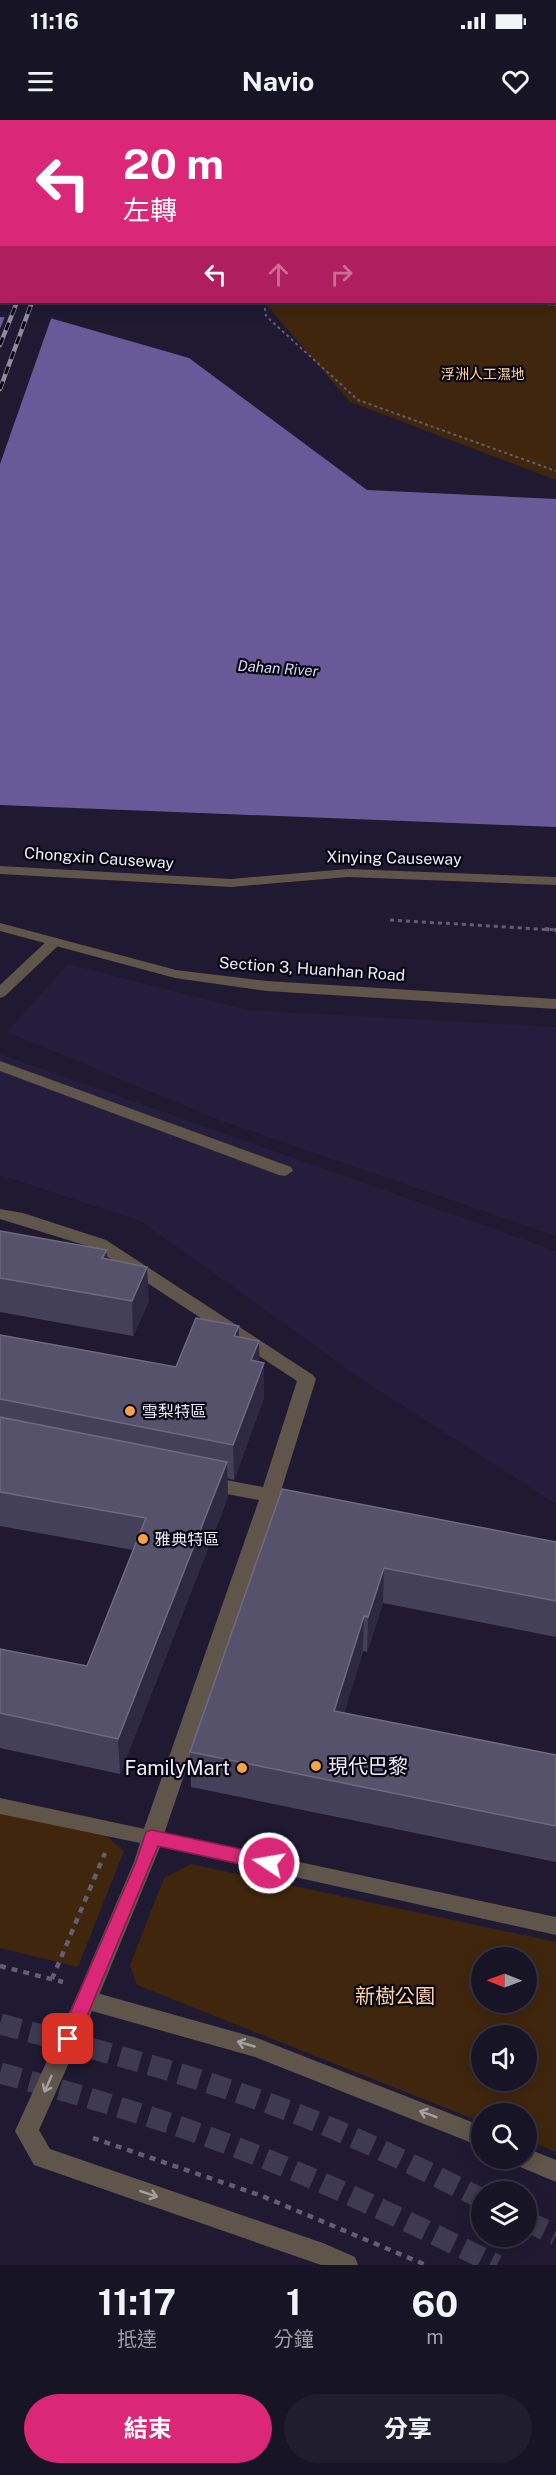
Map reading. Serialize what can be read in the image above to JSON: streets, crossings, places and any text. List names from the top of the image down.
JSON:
{
  "streets": {
    "street": ["Chongxin Causeway", "Xinying Causeway", "Section 3, Huanhan Road"]
  },
  "crossings": [
    ["Chongxin Causeway", "Xinying Causeway"]
  ],
  "water": ["Dahan River"],
  "parks": ["浮洲人工濕地", "新樹公園"],
  "places": [
    "雪梨特區",
    "雅典特區",
    "現代巴黎",
    "FamilyMart"
  ],
  "north": "left",
  "page": {
    "status": "11:16",
    "header": "Navio",
    "turn": ["20 m", "左轉"],
    "eta": [
      "11:17",
      "抵達",
      "1",
      "分鐘",
      "60",
      "m"
    ],
    "buttons": ["結束", "分享"]
  }
}
